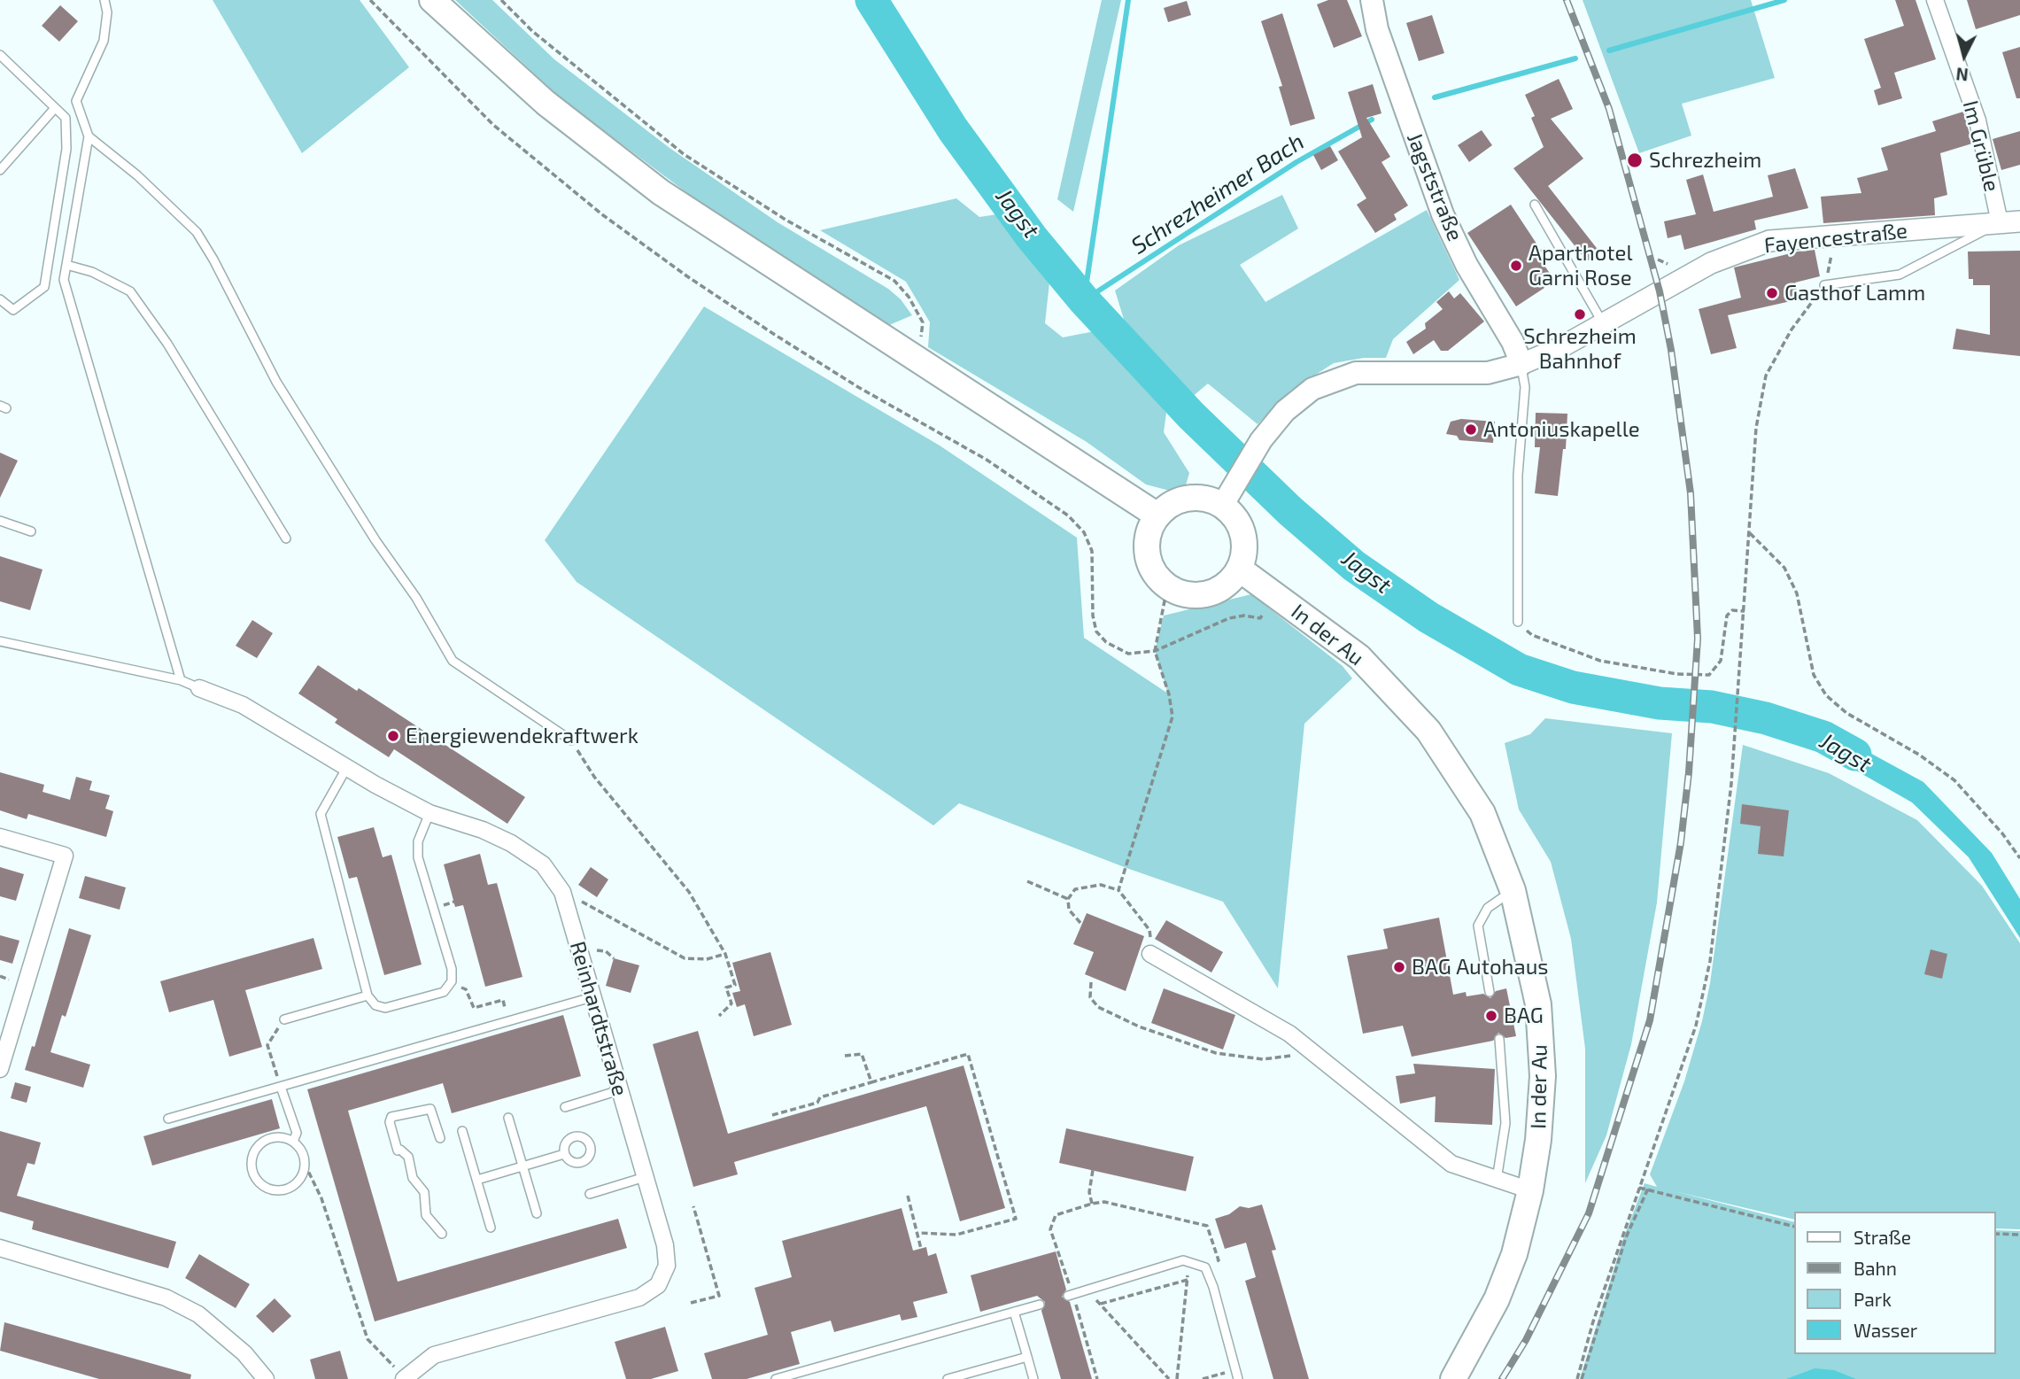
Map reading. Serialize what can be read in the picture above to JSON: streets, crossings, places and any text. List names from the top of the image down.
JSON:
{
  "streets": {
    "main road": ["Jagststraße", "Fayencestraße", "In der Au"],
    "street": ["Im Grüble", "Reinhardtstraße"]
  },
  "crossings": [
    ["Im Grüble", "Fayencestraße"],
    ["Jagststraße", "Fayencestraße"],
    ["Fayencestraße", "In der Au"]
  ],
  "water": ["Schrezheimer Bach", "Jagst"],
  "places": [
    "Schrezheim",
    "Aparthotel Garni Rose",
    "Gasthof Lamm",
    "Schrezheim Bahnhof",
    "Antoniuskapelle",
    "Energiewendekraftwerk",
    "BAG Autohaus",
    "BAG"
  ],
  "legend": [
    "Straße",
    "Bahn",
    "Park",
    "Wasser"
  ],
  "north": "bottom"
}
